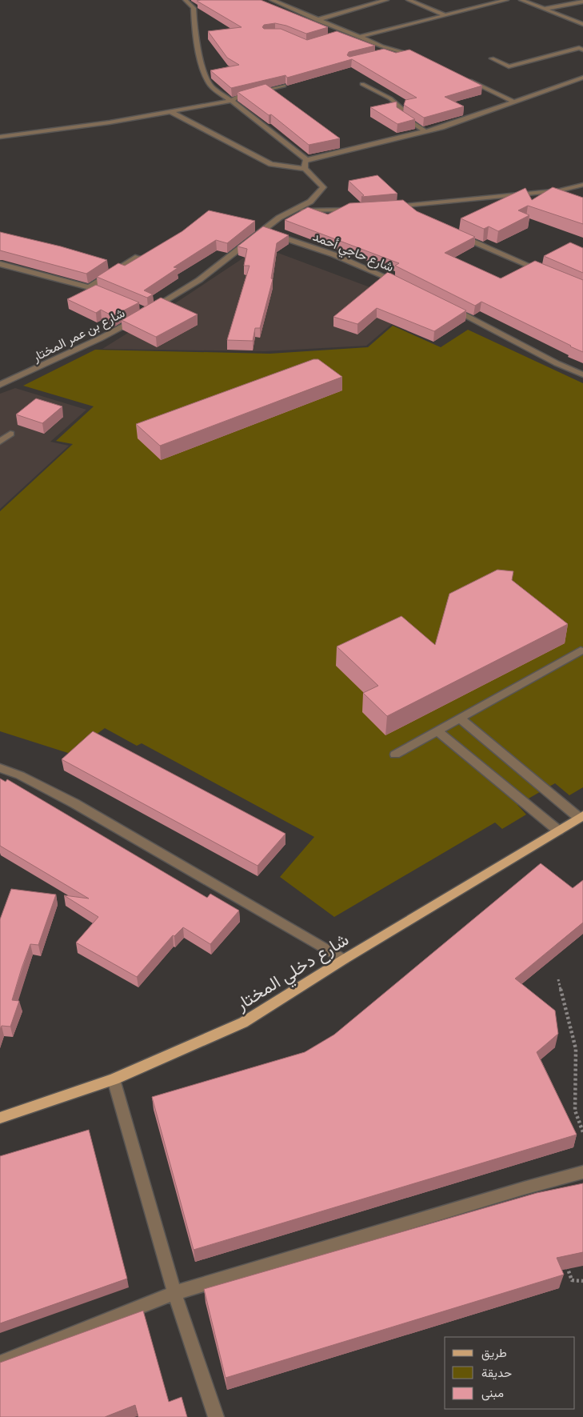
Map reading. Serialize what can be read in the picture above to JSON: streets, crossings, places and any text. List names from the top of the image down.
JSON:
{
  "streets": {
    "main road": ["شارع دخلي المختار"],
    "street": ["شارع حاجي أحمد", "شارع بن عمر المختار"]
  },
  "legend": ["طريق", "حديقة", "مبنى"]
}
